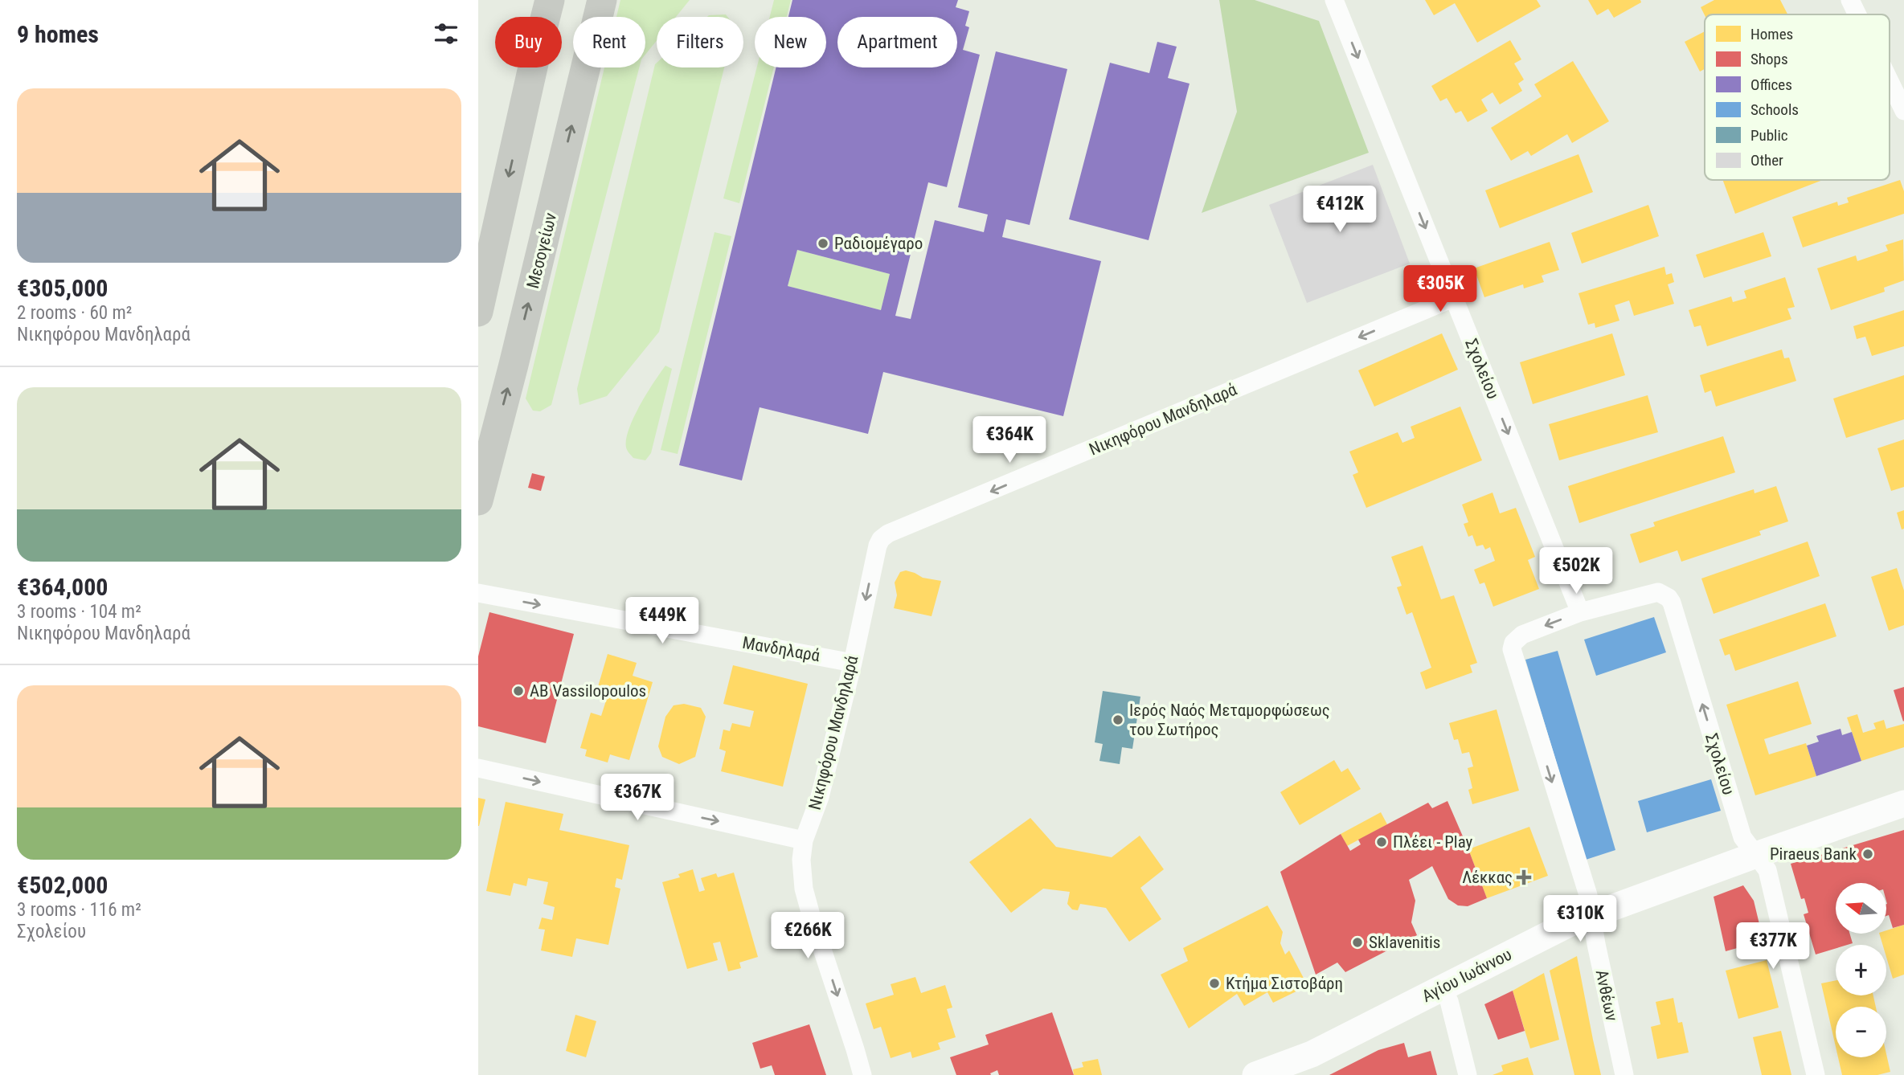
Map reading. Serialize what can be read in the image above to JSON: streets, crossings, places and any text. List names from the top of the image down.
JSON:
{
  "streets": {
    "main road": ["Μεσογείων"],
    "street": [
      "Σχολείου",
      "Νικηφόρου Μανδηλαρά",
      "Μανδηλαρά",
      "Αγίου Ιωάννου",
      "Ανθέων"
    ]
  },
  "crossings": [
    ["Σχολείου", "Νικηφόρου Μανδηλαρά"],
    ["Σχολείου", "Αγίου Ιωάννου"],
    ["Σχολείου", "Ανθέων"],
    ["Νικηφόρου Μανδηλαρά", "Μανδηλαρά"],
    ["Αγίου Ιωάννου", "Ανθέων"]
  ],
  "one_way": ["Νικηφόρου Μανδηλαρά", "Μανδηλαρά"],
  "places": {
    "other": [
      "Ραδιομέγαρο",
      "AB Vassilopoulos",
      "Ιερός Ναός Μεταμορφώσεως του Σωτήρος",
      "Πλέει - Play",
      "Piraeus Bank",
      "Sklavenitis",
      "Κτήμα Σιστοβάρη"
    ],
    "health": ["Λέκκας"]
  },
  "legend": [
    "Homes",
    "Shops",
    "Offices",
    "Schools",
    "Public",
    "Other"
  ],
  "north": "left",
  "page": {
    "heading": "9 homes",
    "chip": [
      "Buy",
      "Rent",
      "Filters",
      "New",
      "Apartment"
    ],
    "list": [
      {
        "name": "€305,000",
        "note": "2 rooms · 60 m² · Νικηφόρου Μανδηλαρά"
      },
      {
        "name": "€364,000",
        "note": "3 rooms · 104 m² · Νικηφόρου Μανδηλαρά"
      },
      {
        "name": "€502,000",
        "note": "3 rooms · 116 m² · Σχολείου"
      }
    ],
    "price": [
      "€412K",
      "€305K",
      "€364K",
      "€502K",
      "€449K",
      "€367K",
      "€310K",
      "€266K",
      "€377K"
    ],
    "map_buttons": ["+", "−"]
  }
}
